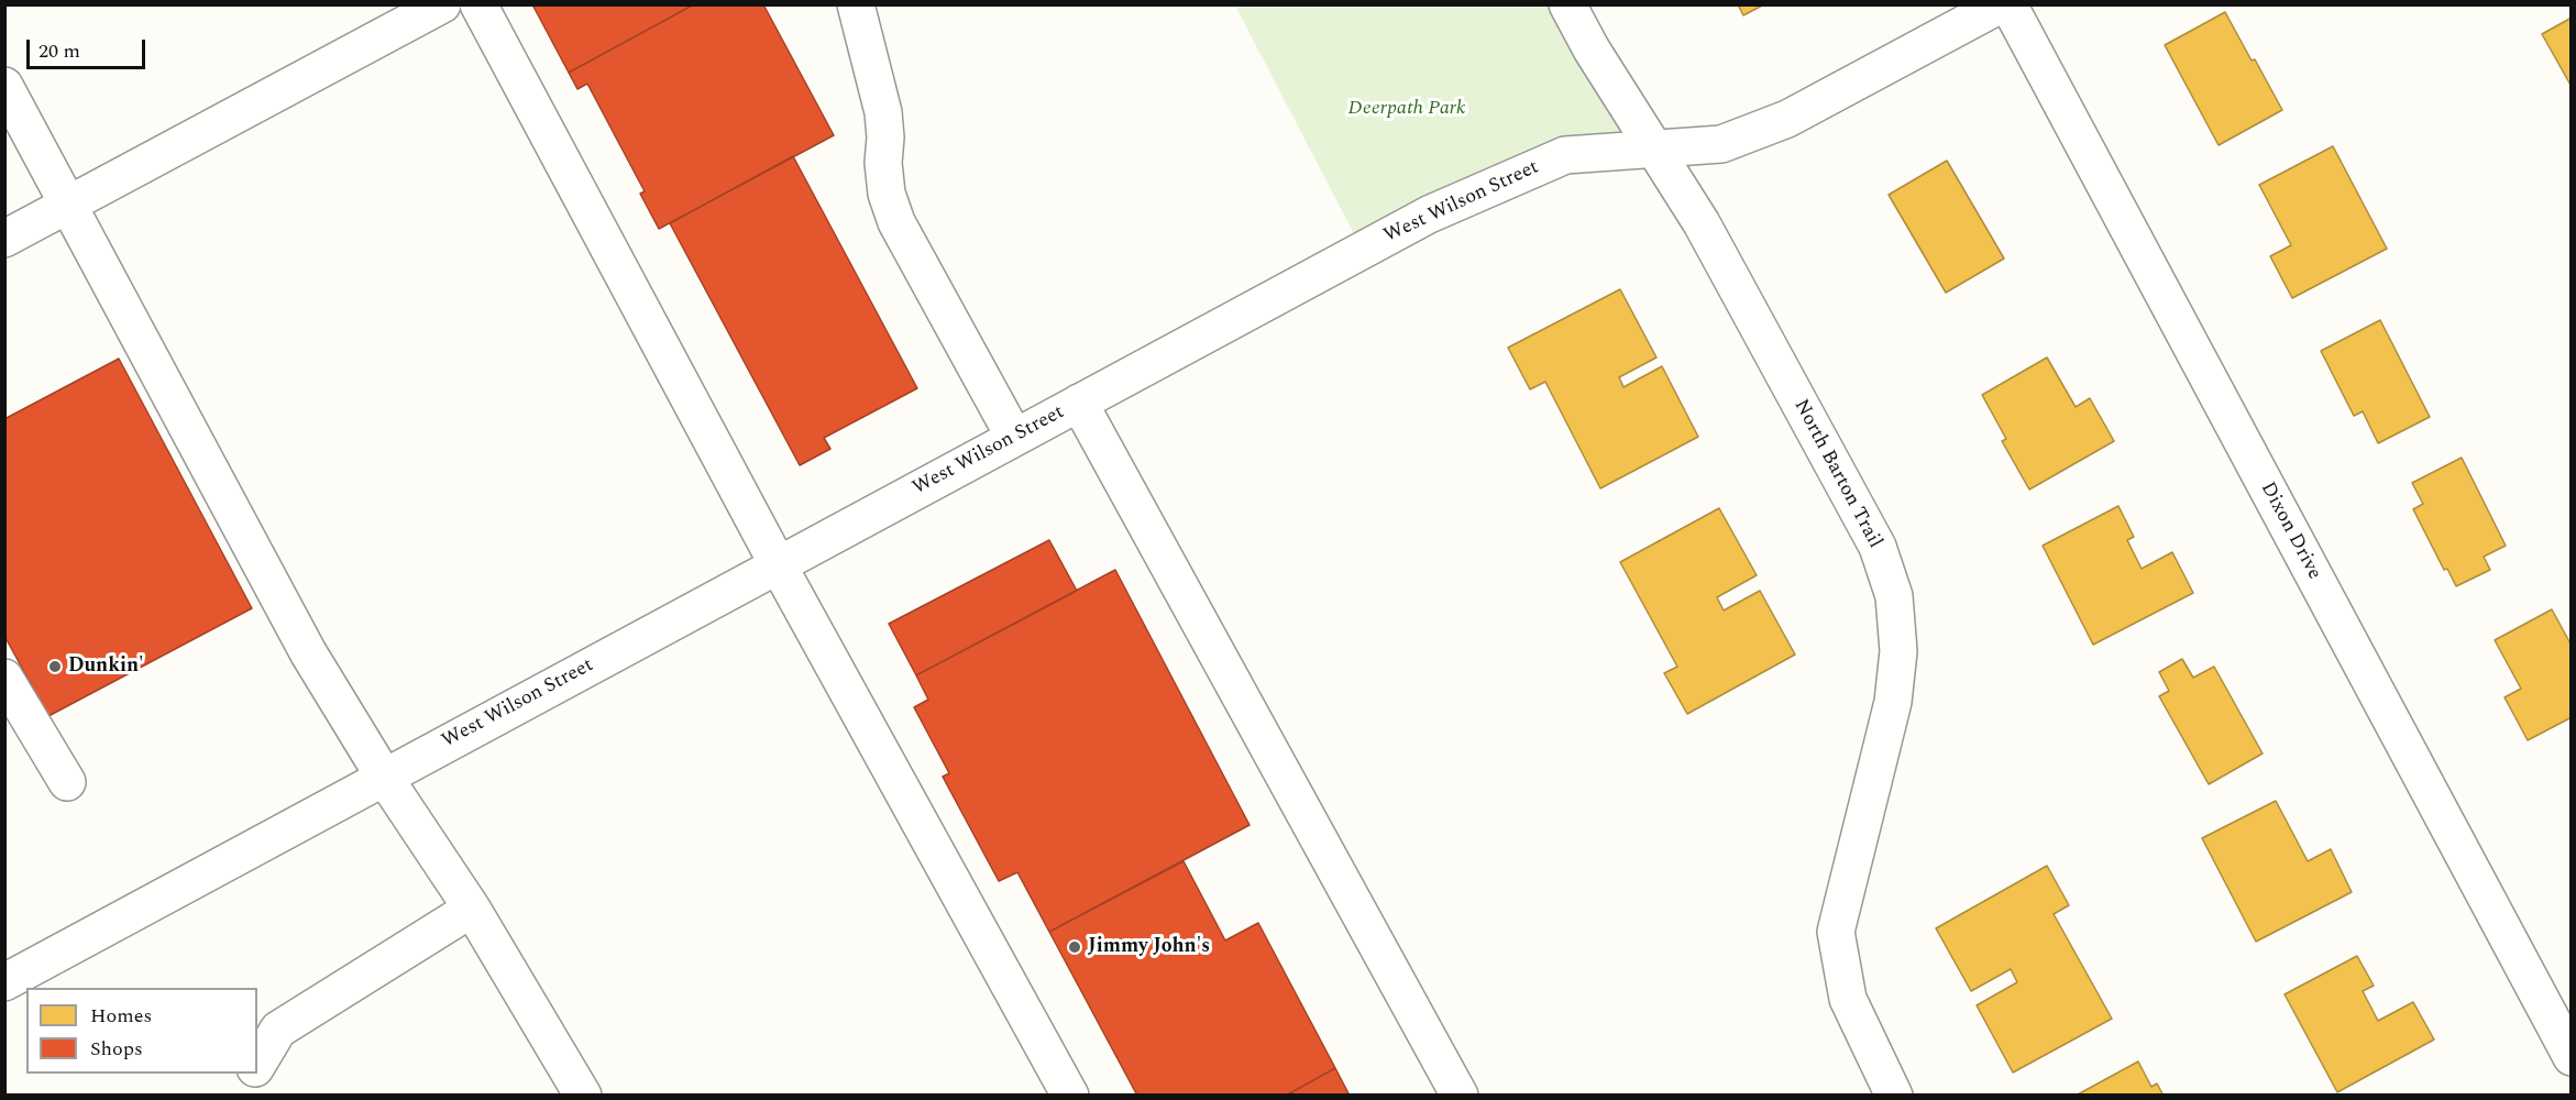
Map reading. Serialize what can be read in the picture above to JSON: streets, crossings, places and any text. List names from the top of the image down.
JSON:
{
  "streets": {
    "street": ["West Wilson Street", "North Barton Trail", "Dixon Drive"]
  },
  "crossings": [
    ["West Wilson Street", "North Barton Trail"]
  ],
  "parks": ["Deerpath Park"],
  "places": ["Dunkin'", "Jimmy John's"],
  "legend": ["Homes", "Shops"],
  "scale_bar": "20 m"
}
